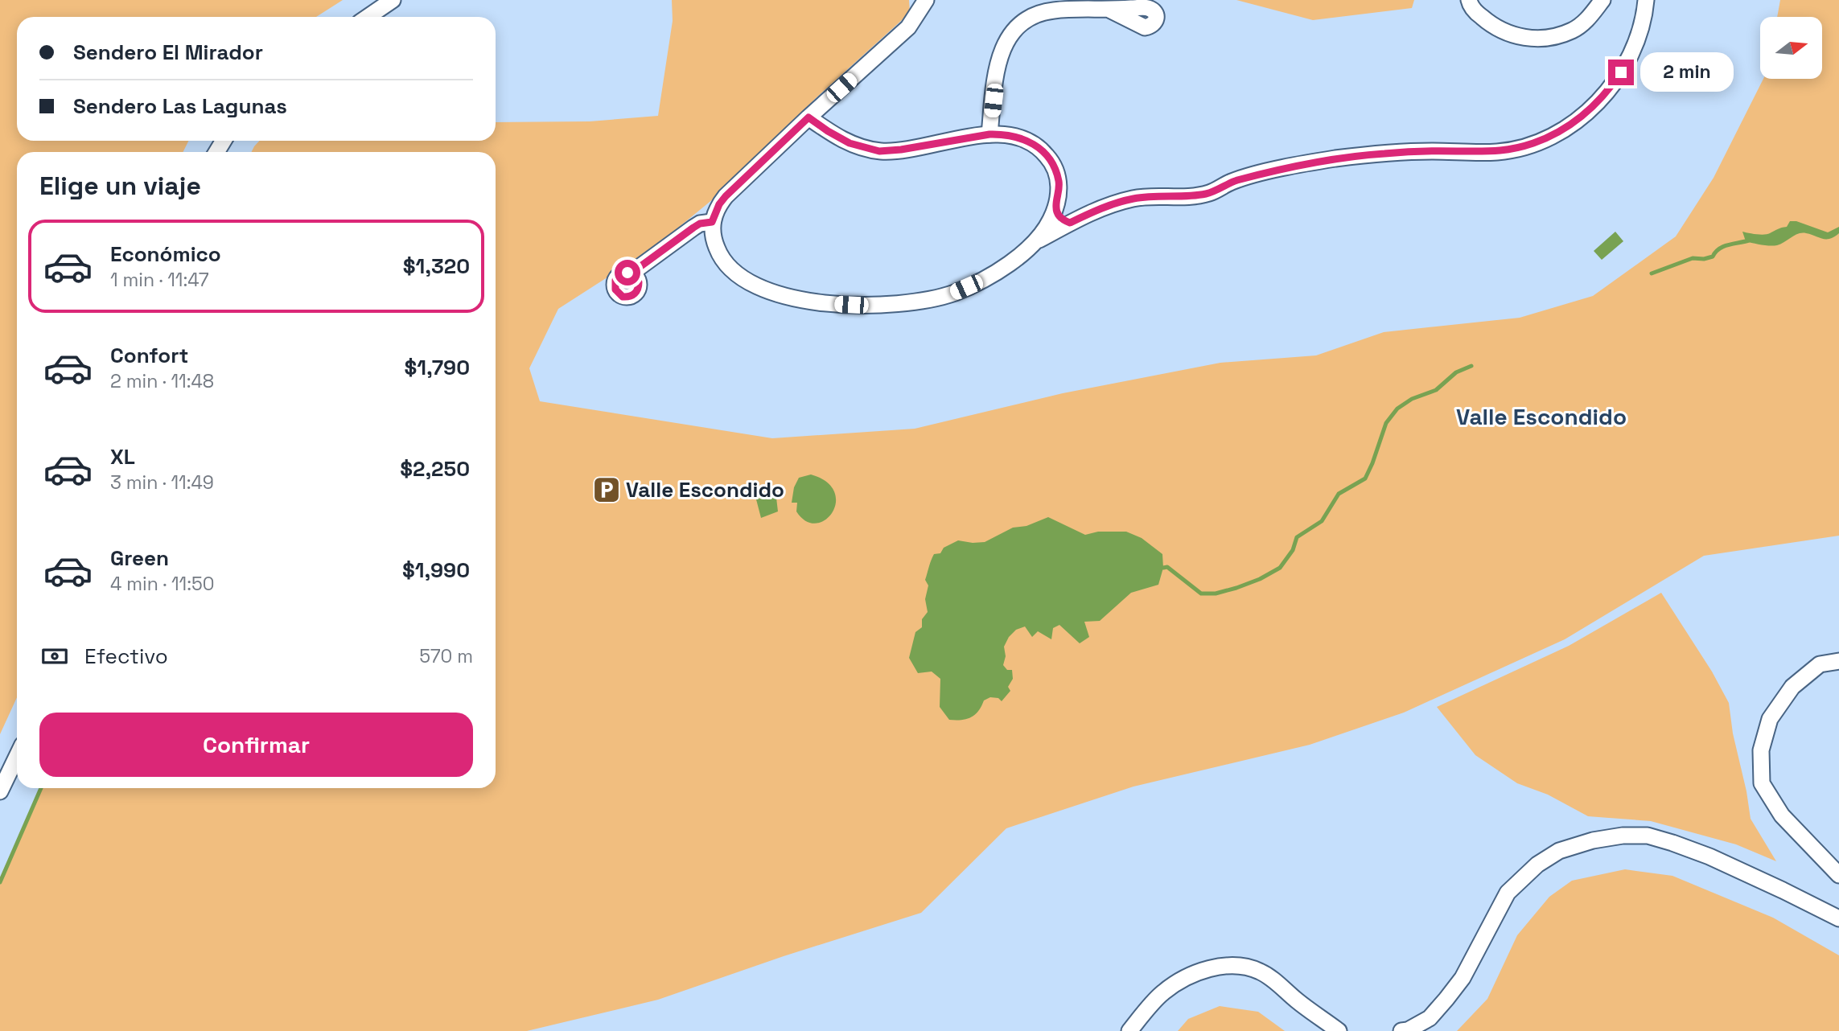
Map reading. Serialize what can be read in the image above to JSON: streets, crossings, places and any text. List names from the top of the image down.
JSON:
{
  "districts": ["Valle Escondido"],
  "places": {
    "parking": ["Valle Escondido"]
  },
  "north": "right",
  "page": {
    "banner": ["Sendero El Mirador", "Sendero Las Lagunas"],
    "bubble": "2 min",
    "heading": "Elige un viaje",
    "list": [
      {
        "name": "Económico",
        "note": "1 min · 11:47",
        "value": "$1,320"
      },
      {
        "name": "Confort",
        "note": "2 min · 11:48",
        "value": "$1,790"
      },
      {
        "name": "XL",
        "note": "3 min · 11:49",
        "value": "$2,250"
      },
      {
        "name": "Green",
        "note": "4 min · 11:50",
        "value": "$1,990"
      }
    ],
    "pay": ["Efectivo", "570 m"],
    "buttons": "Confirmar"
  }
}
